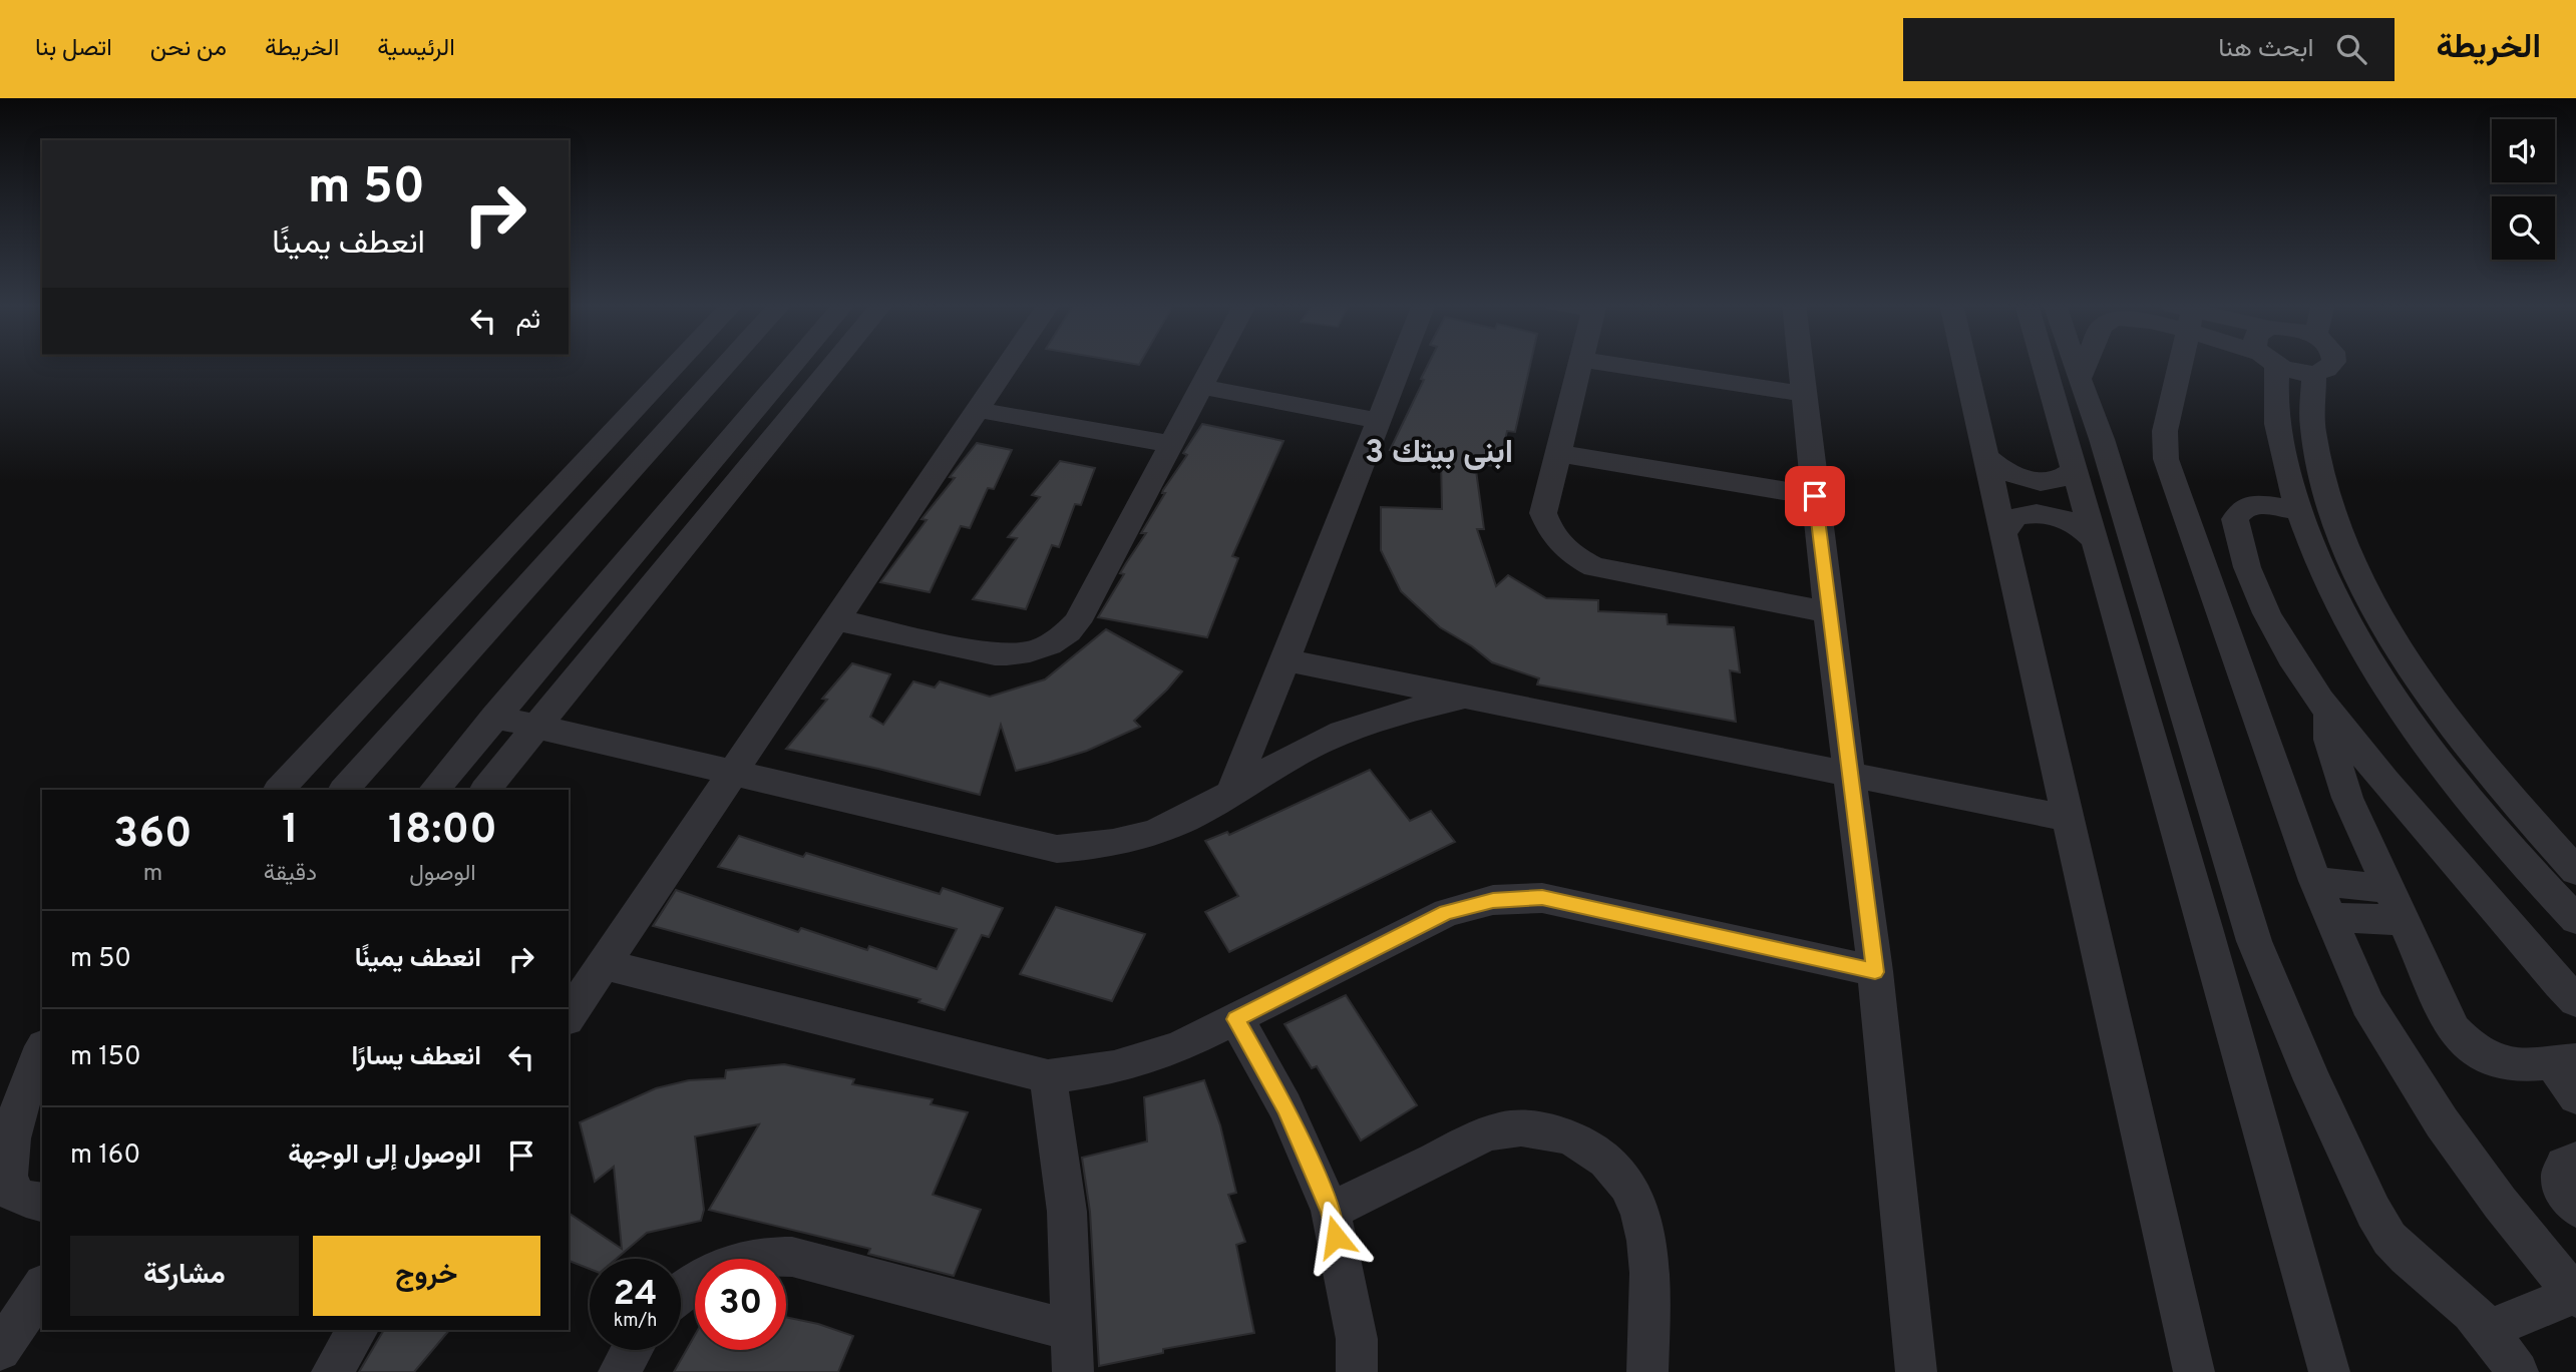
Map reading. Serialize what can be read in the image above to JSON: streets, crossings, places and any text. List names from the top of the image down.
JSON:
{
  "districts": ["ابنى بيتك 3"],
  "page": {
    "header": "الخريطة",
    "search": "ابحث هنا",
    "nav": [
      "الرئيسية",
      "الخريطة",
      "من نحن",
      "اتصل بنا"
    ],
    "turn": ["50 m", "انعطف يمينًا"],
    "then": "ثم",
    "eta": [
      "18:00",
      "الوصول",
      "1",
      "دقيقة",
      "360",
      "m"
    ],
    "list": [
      {
        "name": "انعطف يمينًا",
        "value": "50 m"
      },
      {
        "name": "انعطف يسارًا",
        "value": "150 m"
      },
      {
        "name": "الوصول إلى الوجهة",
        "value": "160 m"
      }
    ],
    "buttons": ["خروج", "مشاركة"],
    "speed": "24 km/h",
    "limit": "30"
  }
}
